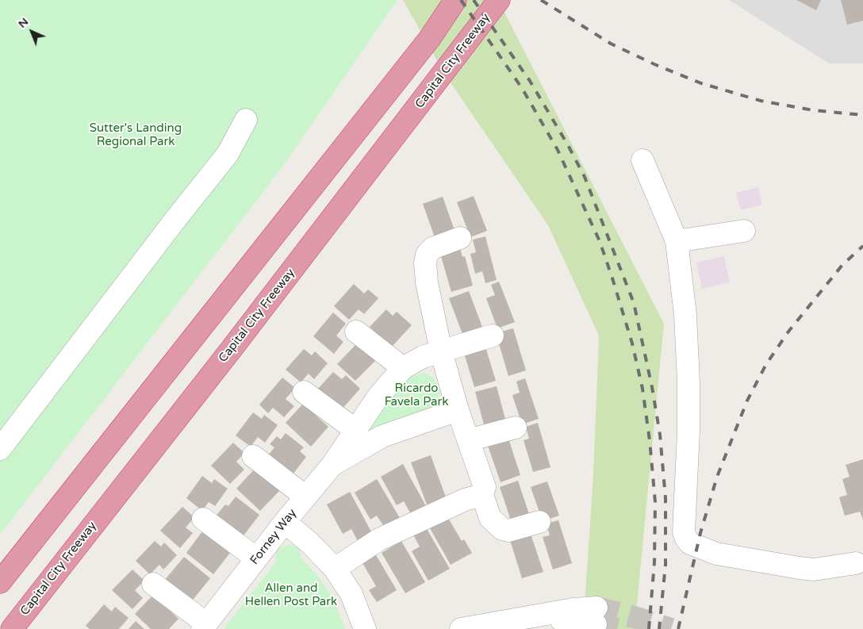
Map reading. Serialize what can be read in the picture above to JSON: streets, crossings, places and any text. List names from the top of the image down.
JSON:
{
  "streets": {
    "highway": ["Capital City Freeway"],
    "street": ["Forney Way"]
  },
  "parks": ["Sutter's Landing Regional Park", "Ricardo Favela Park", "Allen and Hellen Post Park"],
  "north": "top left"
}
